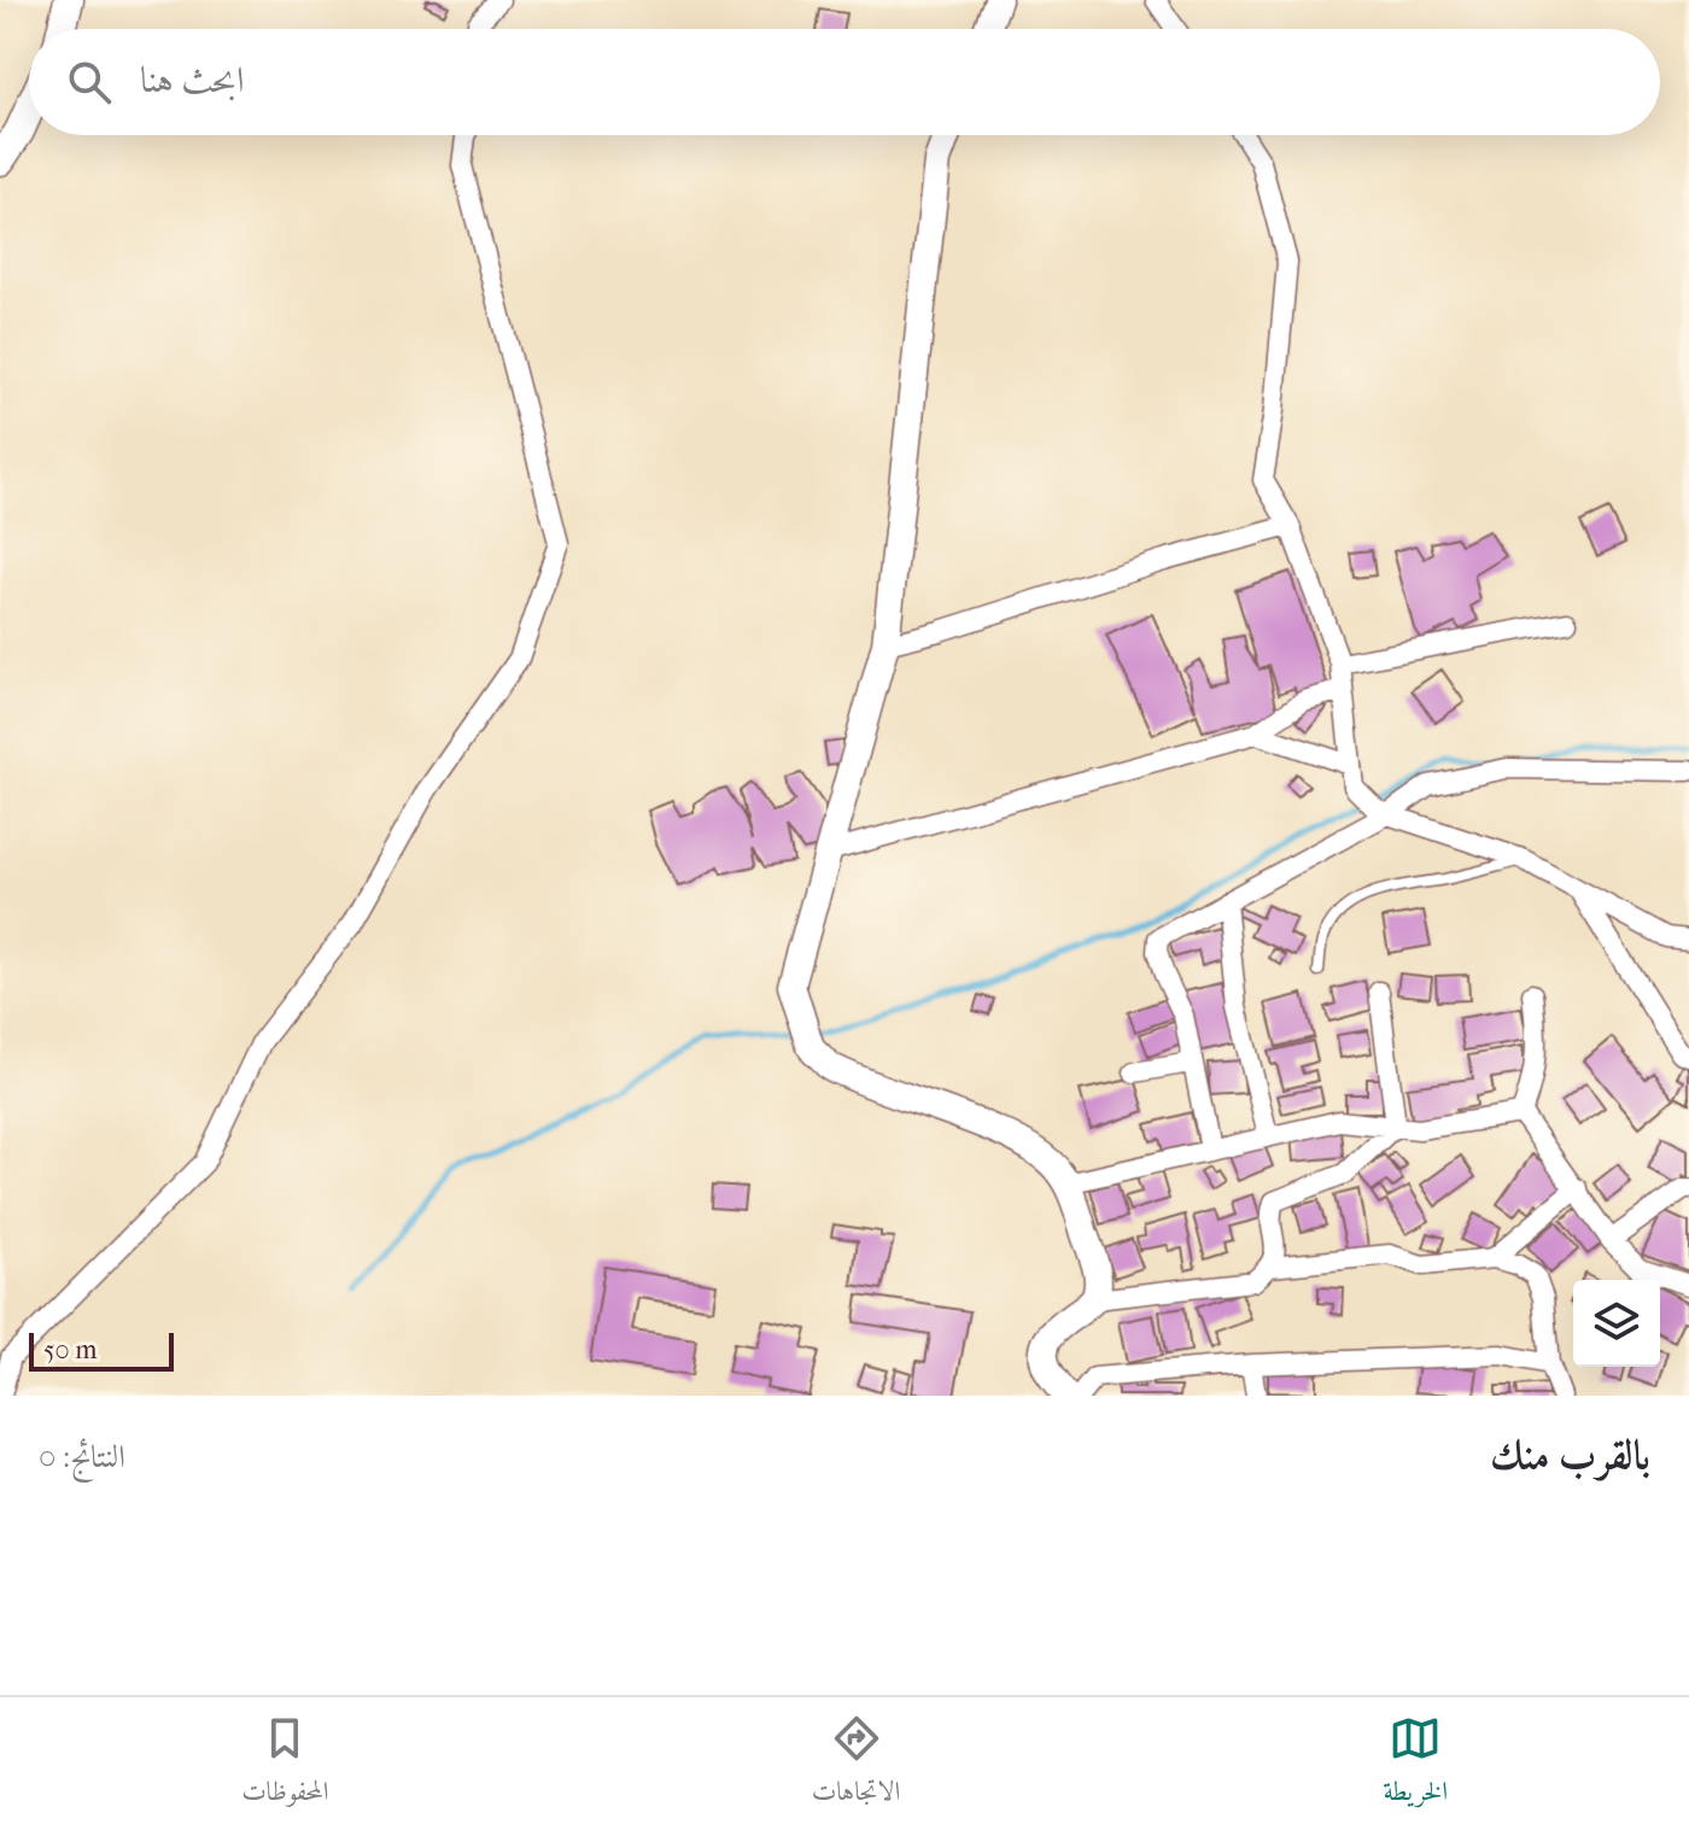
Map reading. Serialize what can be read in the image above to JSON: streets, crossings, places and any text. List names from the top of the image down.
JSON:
{
  "scale_bar": "50 m",
  "page": {
    "search": "ابحث هنا",
    "scale": "50 m",
    "heading": ["بالقرب منك", "النتائج: 0"],
    "nav": ["الخريطة", "الاتجاهات", "المحفوظات"]
  }
}
